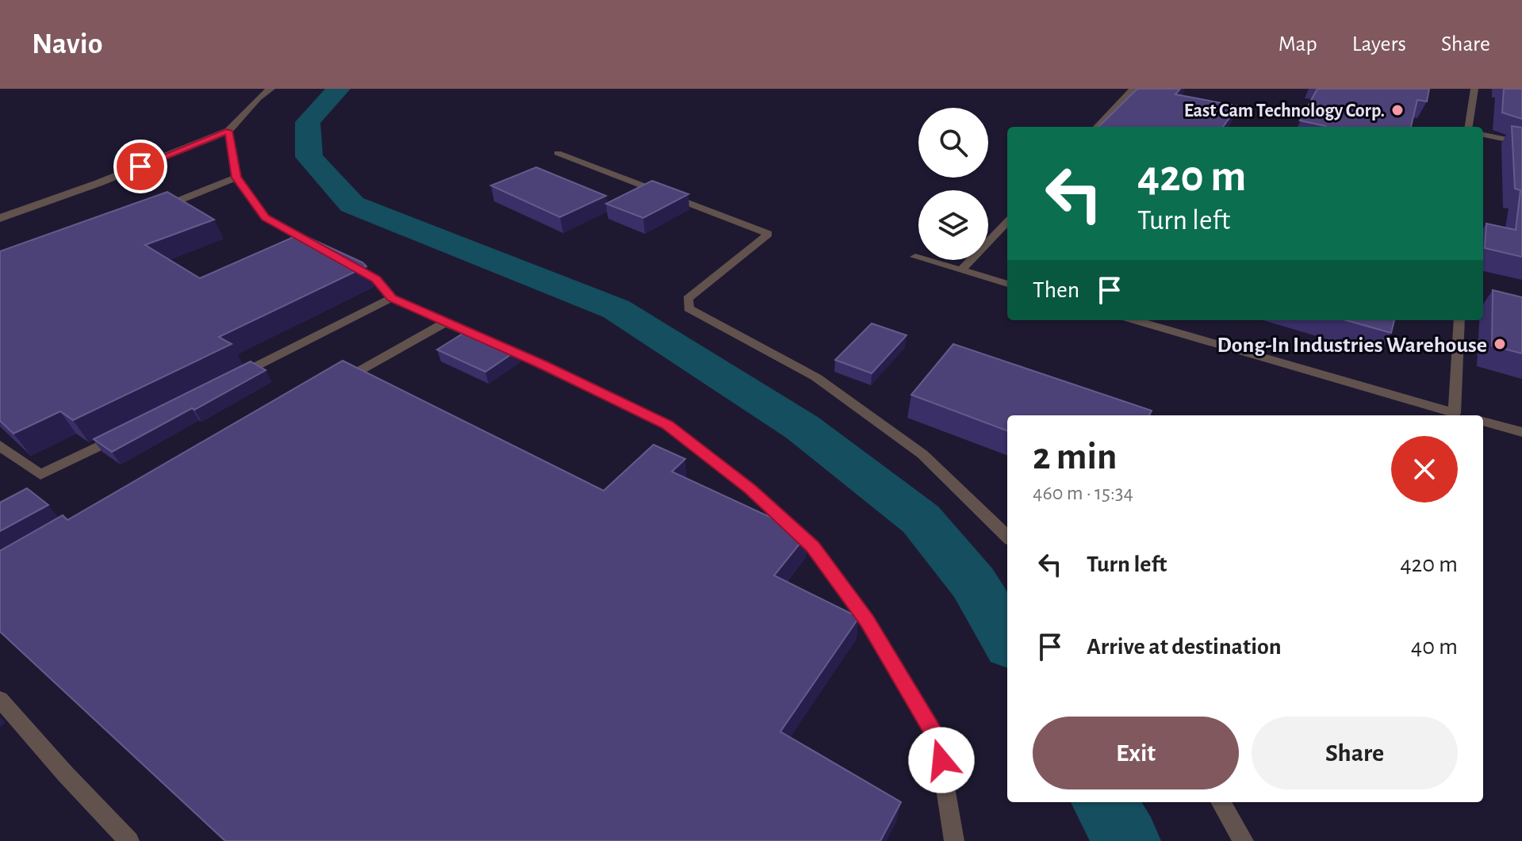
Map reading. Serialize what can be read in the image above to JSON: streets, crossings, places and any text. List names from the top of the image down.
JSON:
{
  "places": ["East Cam Technology Corp.", "Dong-In Industries Warehouse"],
  "page": {
    "header": "Navio",
    "nav": ["Map", "Layers", "Share"],
    "turn": ["420 m", "Turn left"],
    "then": "Then",
    "heading": ["2 min", "460 m · 15:34"],
    "list": [
      {
        "name": "Turn left",
        "value": "420 m"
      },
      {
        "name": "Arrive at destination",
        "value": "40 m"
      }
    ],
    "buttons": ["Exit", "Share"]
  }
}
